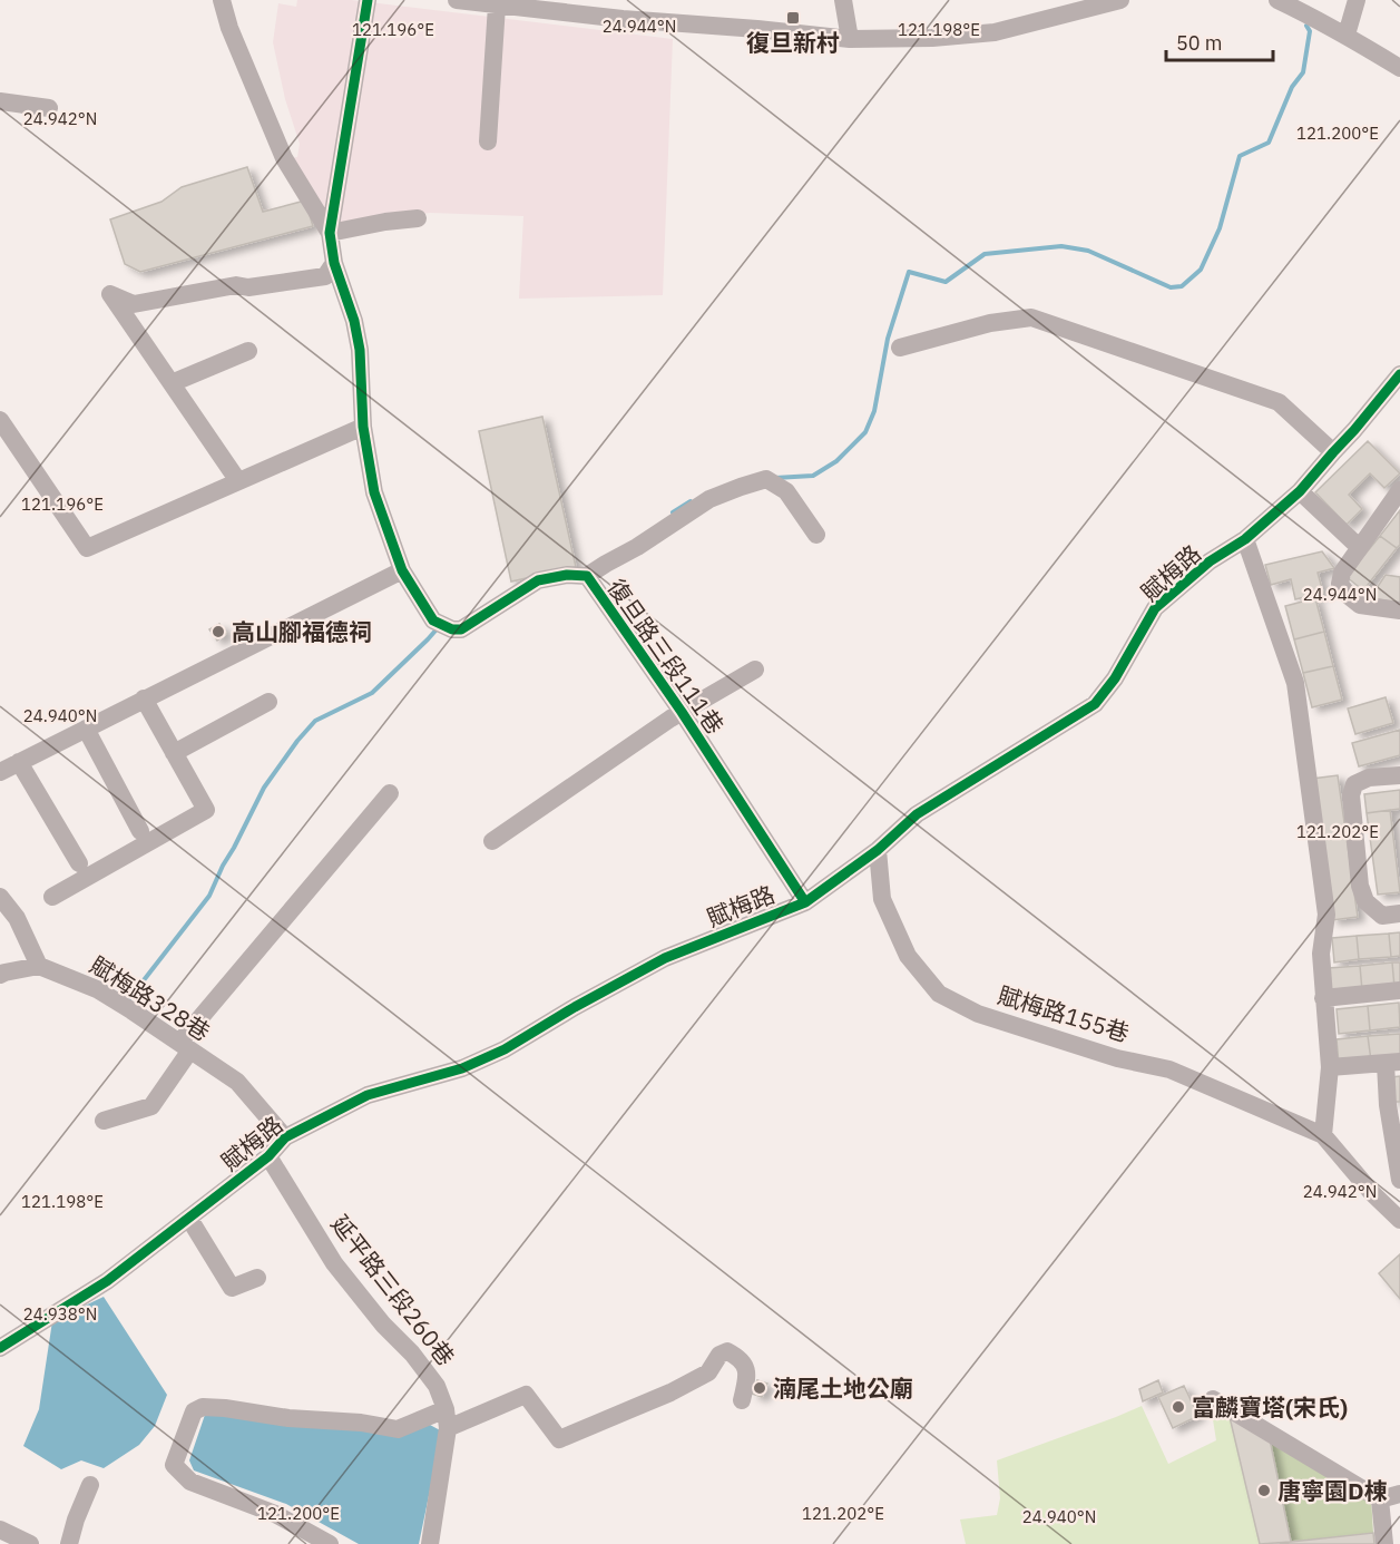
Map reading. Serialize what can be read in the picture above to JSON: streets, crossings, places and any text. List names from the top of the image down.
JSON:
{
  "streets": {
    "street": [
      "賦梅路",
      "復旦路三段111巷",
      "賦梅路328巷",
      "賦梅路155巷",
      "延平路三段260巷"
    ]
  },
  "crossings": [
    ["賦梅路", "復旦路三段111巷"],
    ["賦梅路", "賦梅路328巷"],
    ["賦梅路", "賦梅路155巷"],
    ["賦梅路", "延平路三段260巷"]
  ],
  "places": {
    "transit": ["復旦新村"],
    "other": [
      "高山腳福德祠",
      "湳尾土地公廟",
      "富麟寶塔(宋氏)",
      "唐寧園D棟"
    ]
  },
  "scale_bar": "50 m",
  "coordinates": [
    "24.944°N",
    "121.196°E",
    "121.198°E",
    "24.942°N",
    "121.200°E",
    "24.940°N",
    "121.202°E",
    "24.938°N"
  ]
}
